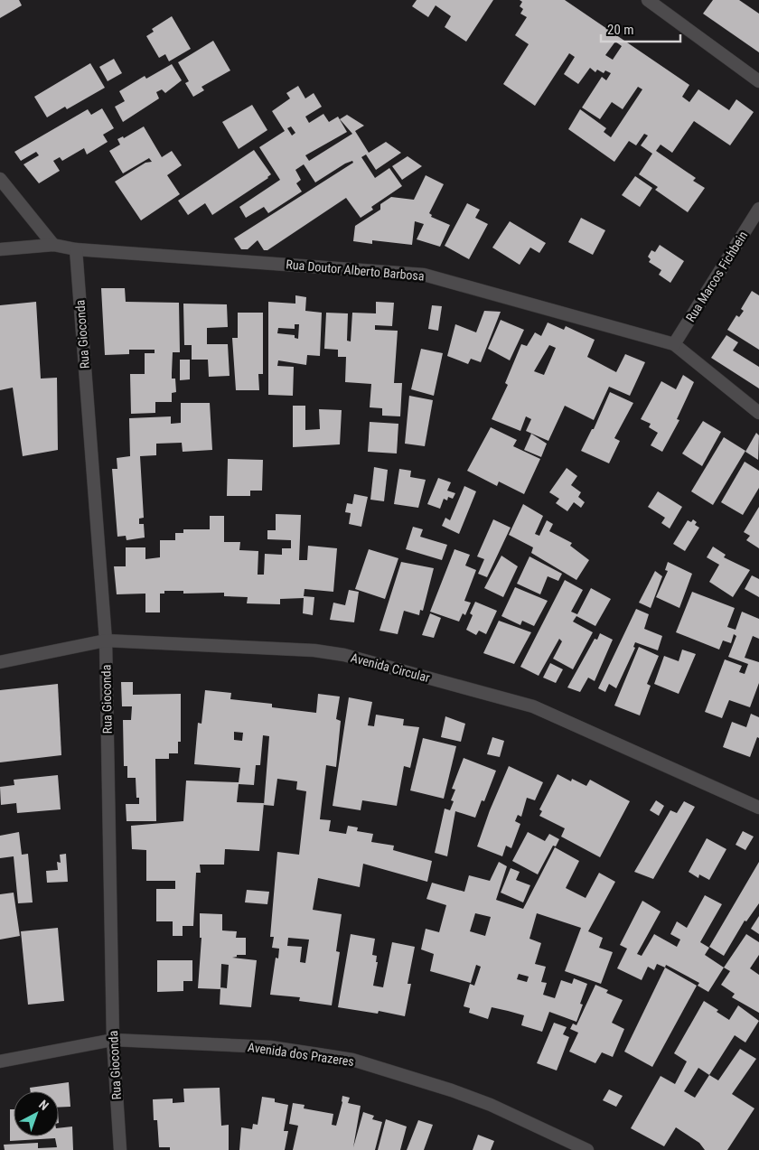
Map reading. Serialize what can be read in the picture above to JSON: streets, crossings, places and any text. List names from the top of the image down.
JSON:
{
  "streets": {
    "street": [
      "Rua Doutor Alberto Barbosa",
      "Rua Marcos Fichbein",
      "Rua Gioconda",
      "Avenida Circular",
      "Avenida dos Prazeres"
    ]
  },
  "crossings": [
    ["Rua Doutor Alberto Barbosa", "Rua Marcos Fichbein"],
    ["Rua Doutor Alberto Barbosa", "Rua Gioconda"],
    ["Rua Gioconda", "Avenida Circular"],
    ["Rua Gioconda", "Avenida dos Prazeres"]
  ],
  "scale_bar": "20 m",
  "north": "top right"
}
